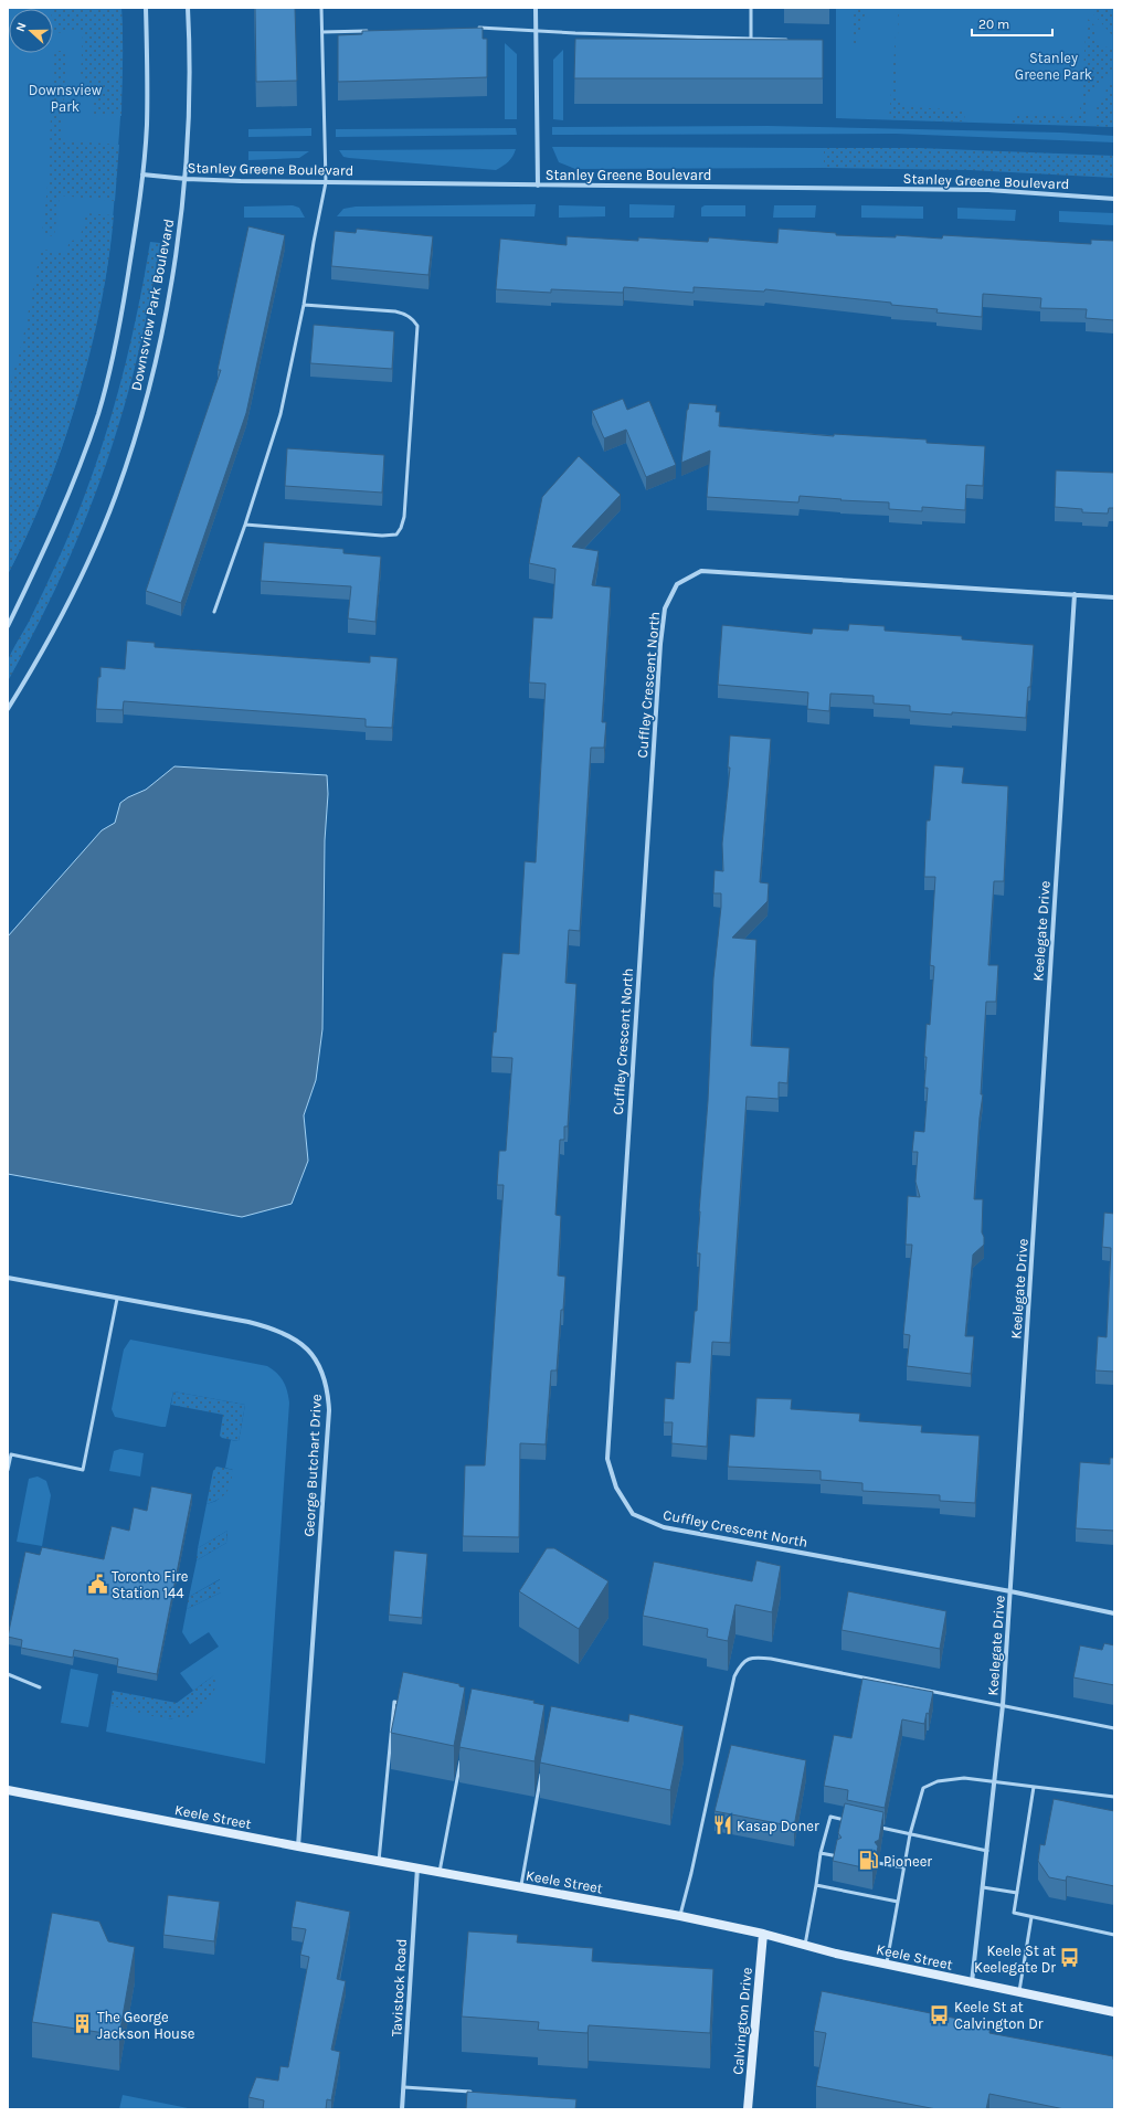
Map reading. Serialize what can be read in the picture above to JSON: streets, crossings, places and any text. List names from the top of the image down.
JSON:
{
  "streets": {
    "main road": ["Keele Street", "Calvington Drive"],
    "street": [
      "Stanley Greene Boulevard",
      "Downsview Park Boulevard",
      "Cuffley Crescent North",
      "Keelegate Drive",
      "George Butchart Drive",
      "Tavistock Road"
    ]
  },
  "crossings": [
    ["Stanley Greene Boulevard", "Downsview Park Boulevard"],
    ["Cuffley Crescent North", "Keelegate Drive"],
    ["Keelegate Drive", "Keele Street"],
    ["George Butchart Drive", "Keele Street"],
    ["Keele Street", "Tavistock Road"],
    ["Keele Street", "Calvington Drive"]
  ],
  "parks": ["Stanley Greene Park", "Downsview Park"],
  "places": {
    "public building": ["Toronto Fire Station 144"],
    "restaurant": ["Kasap Doner"],
    "fuel station": ["Pioneer"],
    "bus stop": ["Keele St at Keelegate Dr", "Keele St at Calvington Dr"],
    "building": ["The George Jackson House"]
  },
  "scale_bar": "20 m",
  "north": "left"
}
